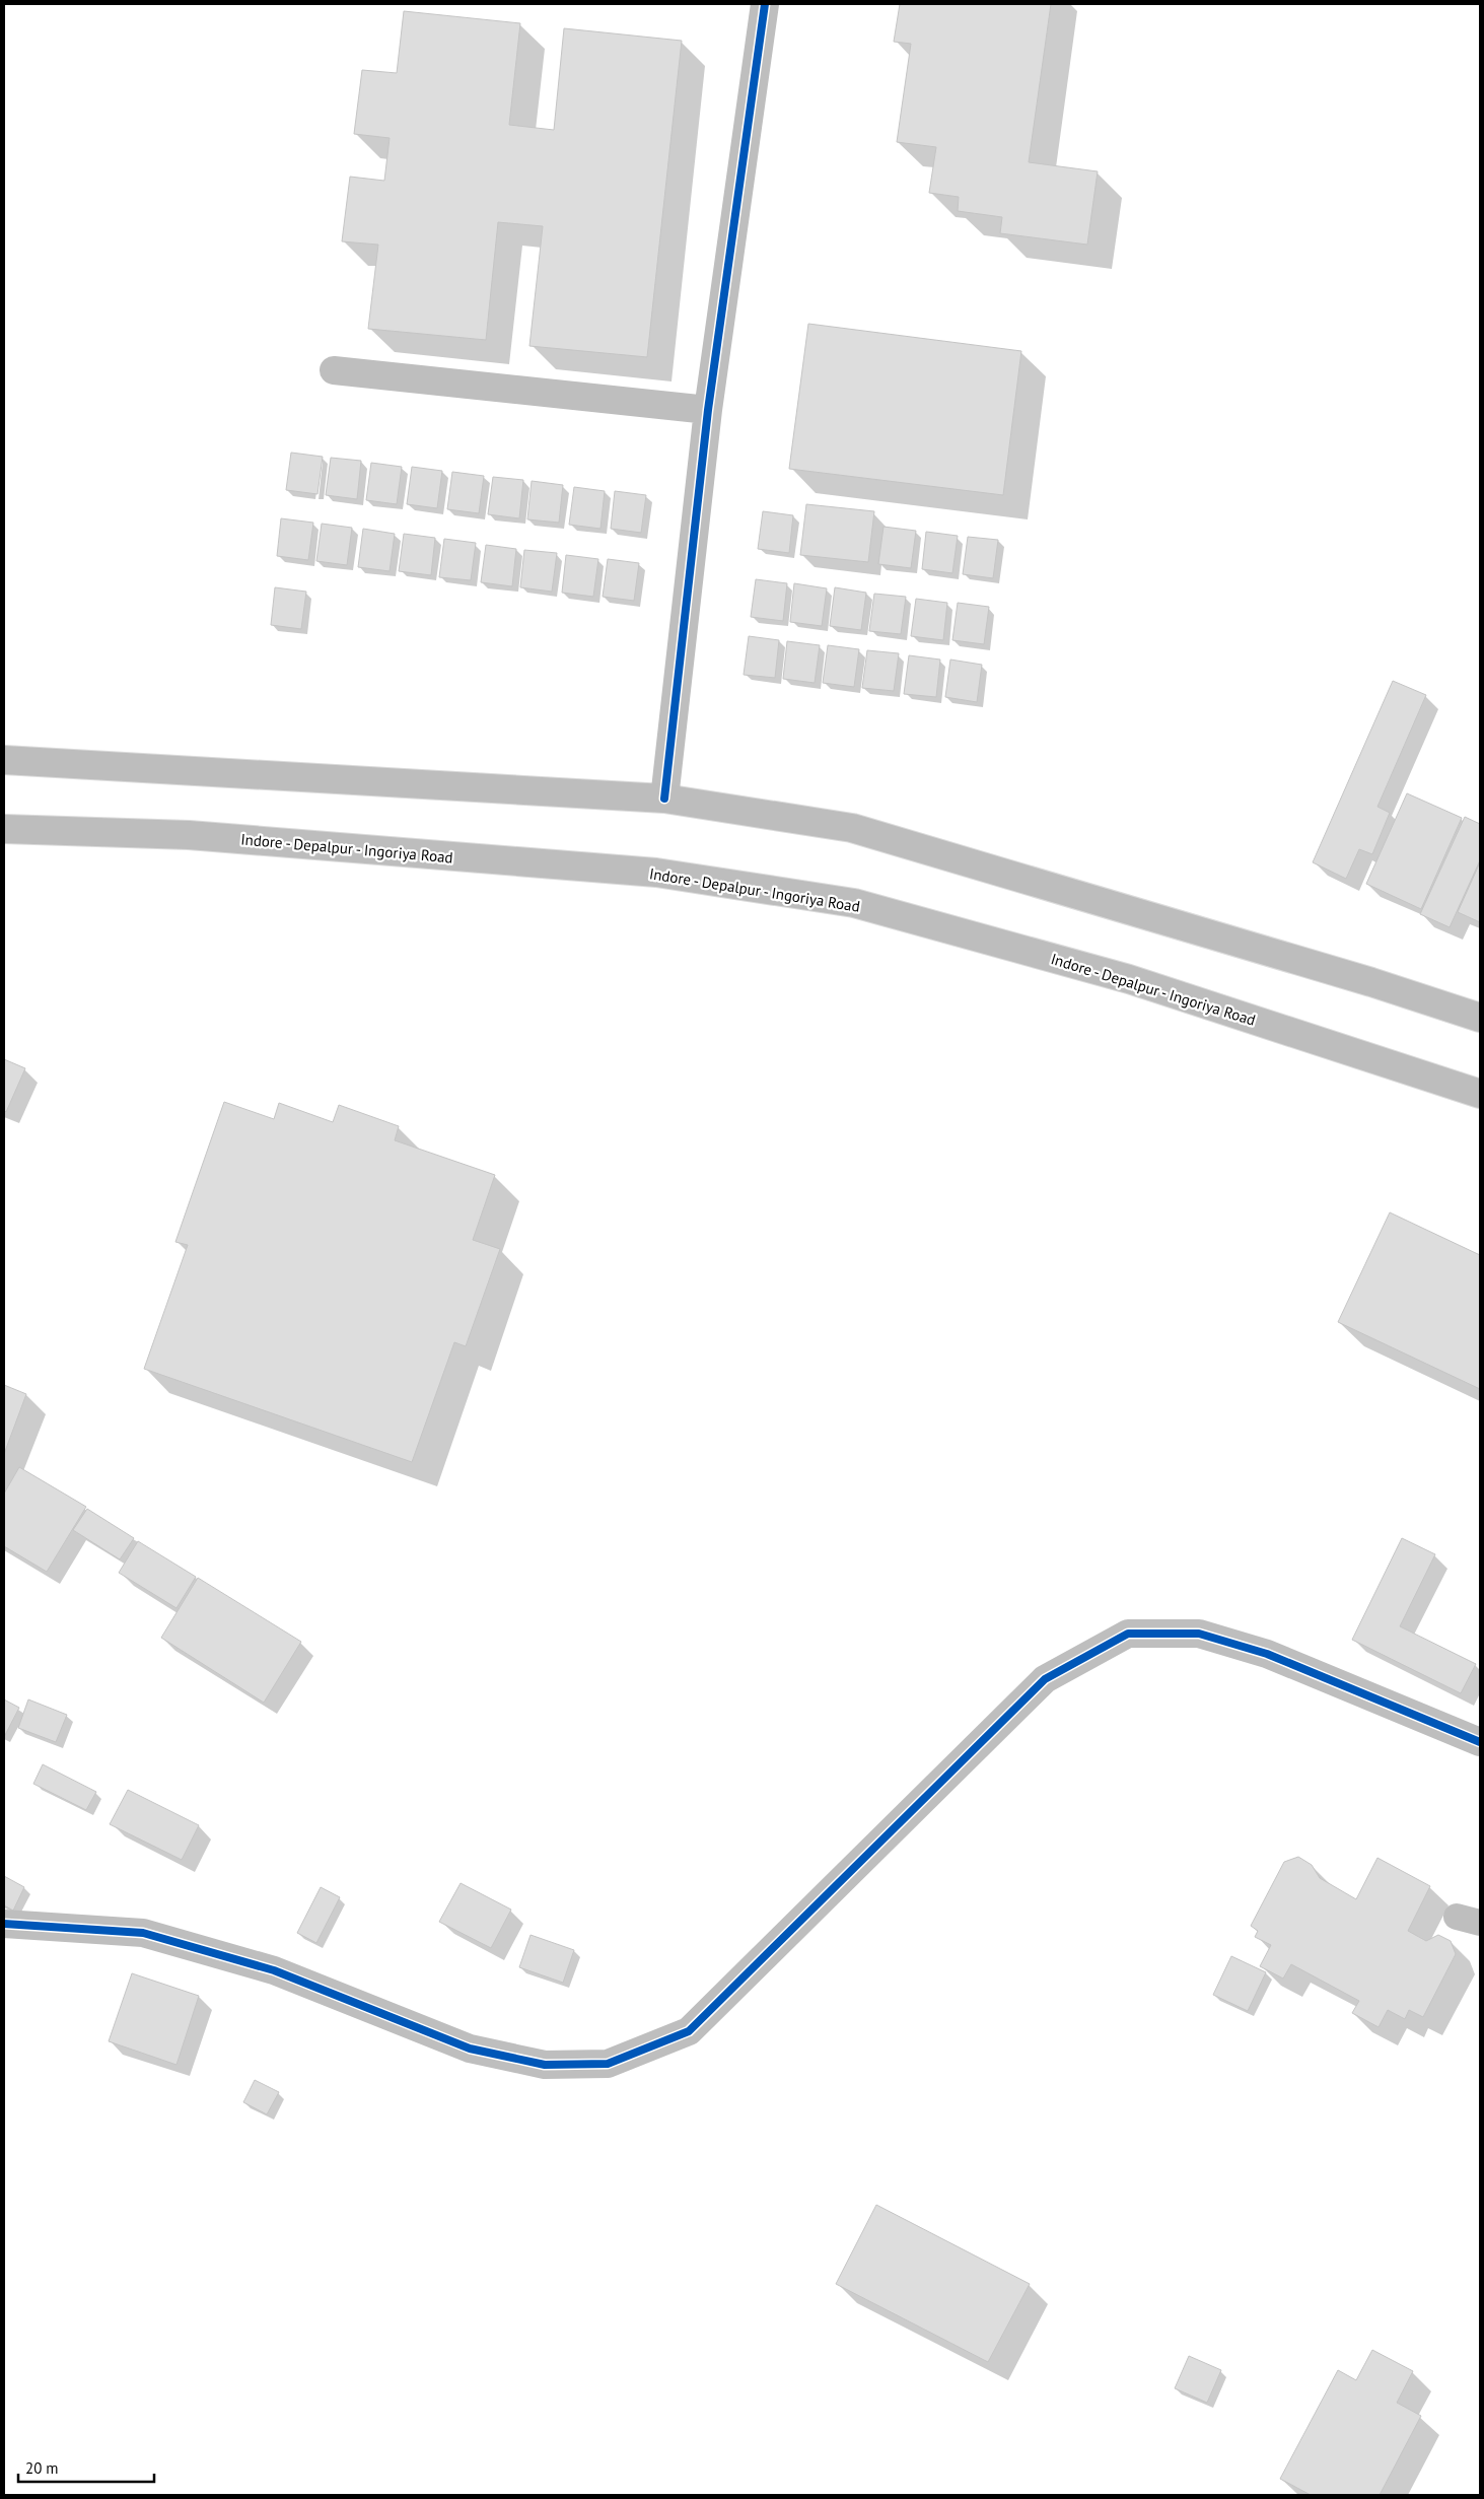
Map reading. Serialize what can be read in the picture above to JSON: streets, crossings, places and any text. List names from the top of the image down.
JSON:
{
  "streets": {
    "main road": ["Indore - Depalpur - Ingoriya Road"]
  },
  "scale_bar": "20 m"
}
